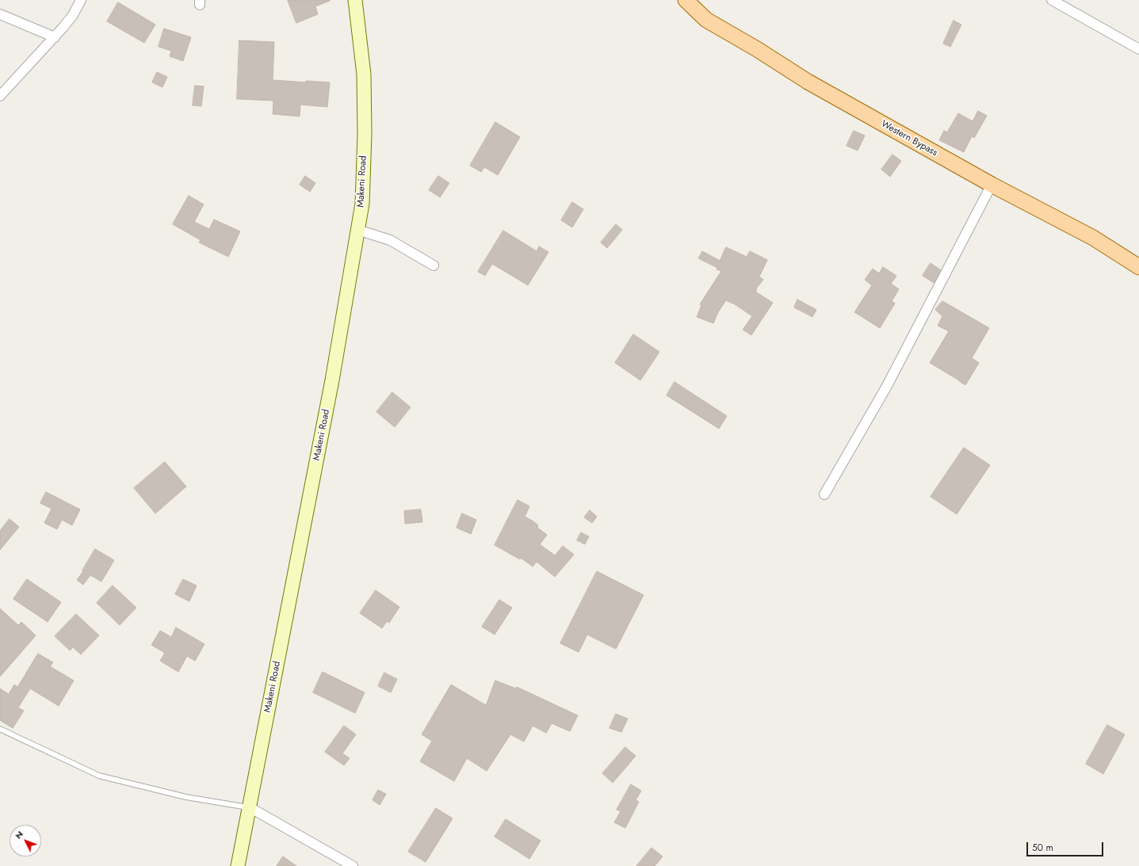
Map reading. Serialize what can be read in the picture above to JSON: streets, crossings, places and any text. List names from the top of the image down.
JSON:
{
  "streets": {
    "main road": ["Western Bypass", "Makeni Road"]
  },
  "scale_bar": "50 m",
  "north": "top left"
}
